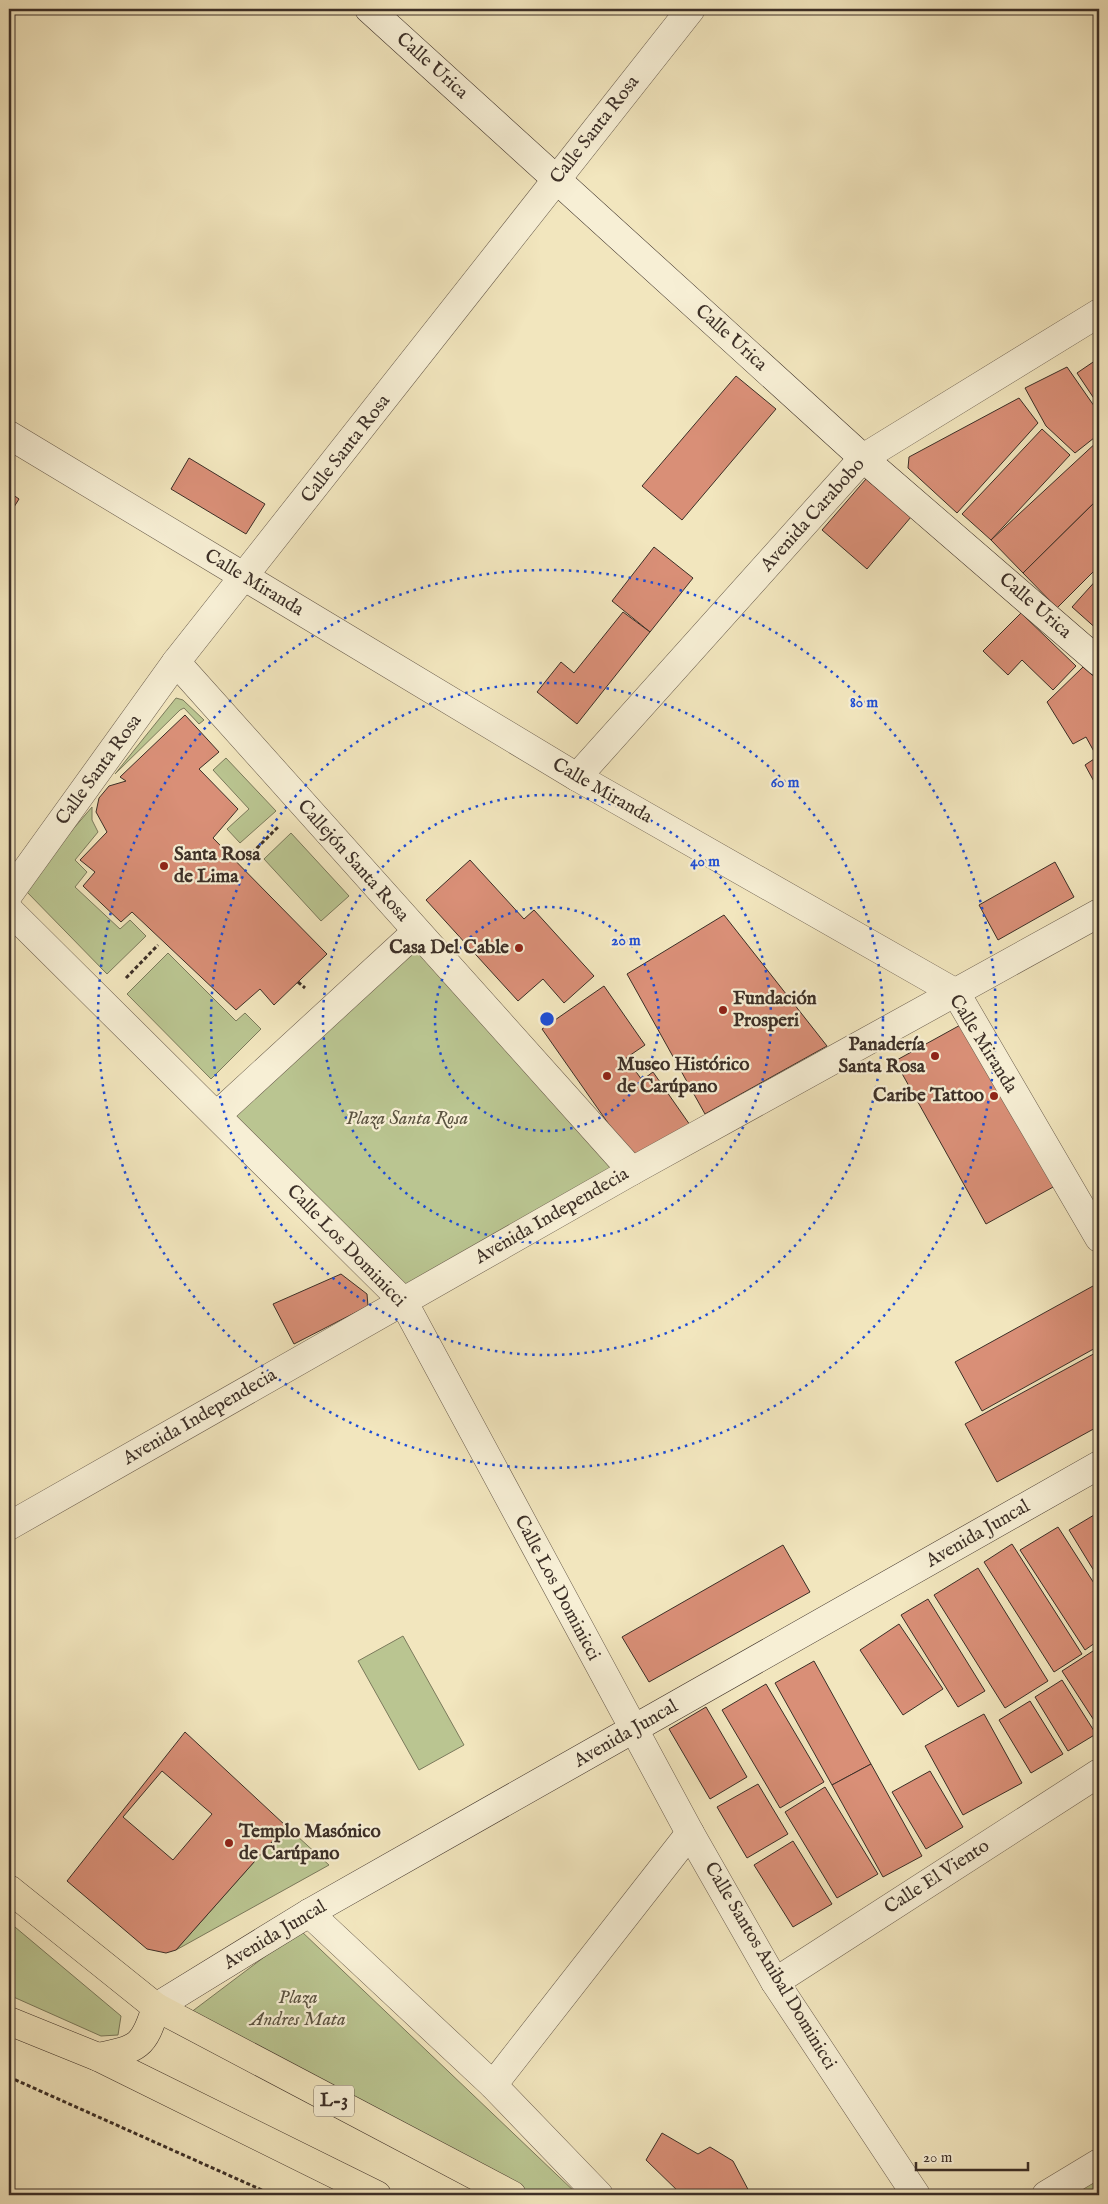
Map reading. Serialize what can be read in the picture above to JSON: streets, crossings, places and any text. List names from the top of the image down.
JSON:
{
  "streets": {
    "main road": ["L-3"],
    "street": [
      "Calle Urica",
      "Calle Santa Rosa",
      "Avenida Carabobo",
      "Calle Miranda",
      "Callejón Santa Rosa",
      "Avenida Independecia",
      "Calle Los Dominicci",
      "Avenida Juncal",
      "Calle El Viento",
      "Calle Santos Anibal Dominicci"
    ]
  },
  "crossings": [
    ["Calle Urica", "Calle Santa Rosa"],
    ["Calle Urica", "Avenida Carabobo"],
    ["Calle Santa Rosa", "Calle Miranda"],
    ["Calle Santa Rosa", "Callejón Santa Rosa"],
    ["Avenida Carabobo", "Calle Miranda"],
    ["Calle Miranda", "Avenida Independecia"],
    ["Callejón Santa Rosa", "Avenida Independecia"],
    ["Avenida Independecia", "Calle Los Dominicci"],
    ["Calle Los Dominicci", "Avenida Juncal"],
    ["Calle Los Dominicci", "Calle Santos Anibal Dominicci"],
    ["Avenida Juncal", "Calle Santos Anibal Dominicci"],
    ["Avenida Juncal", "L-3"],
    ["Calle El Viento", "Calle Santos Anibal Dominicci"]
  ],
  "parks": ["Plaza Santa Rosa", "Plaza Andres Mata"],
  "places": [
    "Santa Rosa de Lima",
    "Casa Del Cable",
    "Fundación Prosperi",
    "Panadería Santa Rosa",
    "Museo Histórico de Carúpano",
    "Caribe Tattoo",
    "Templo Masónico de Carúpano"
  ],
  "scale_bar": "20 m",
  "rings": [
    "80 m",
    "60 m",
    "40 m",
    "20 m"
  ]
}
